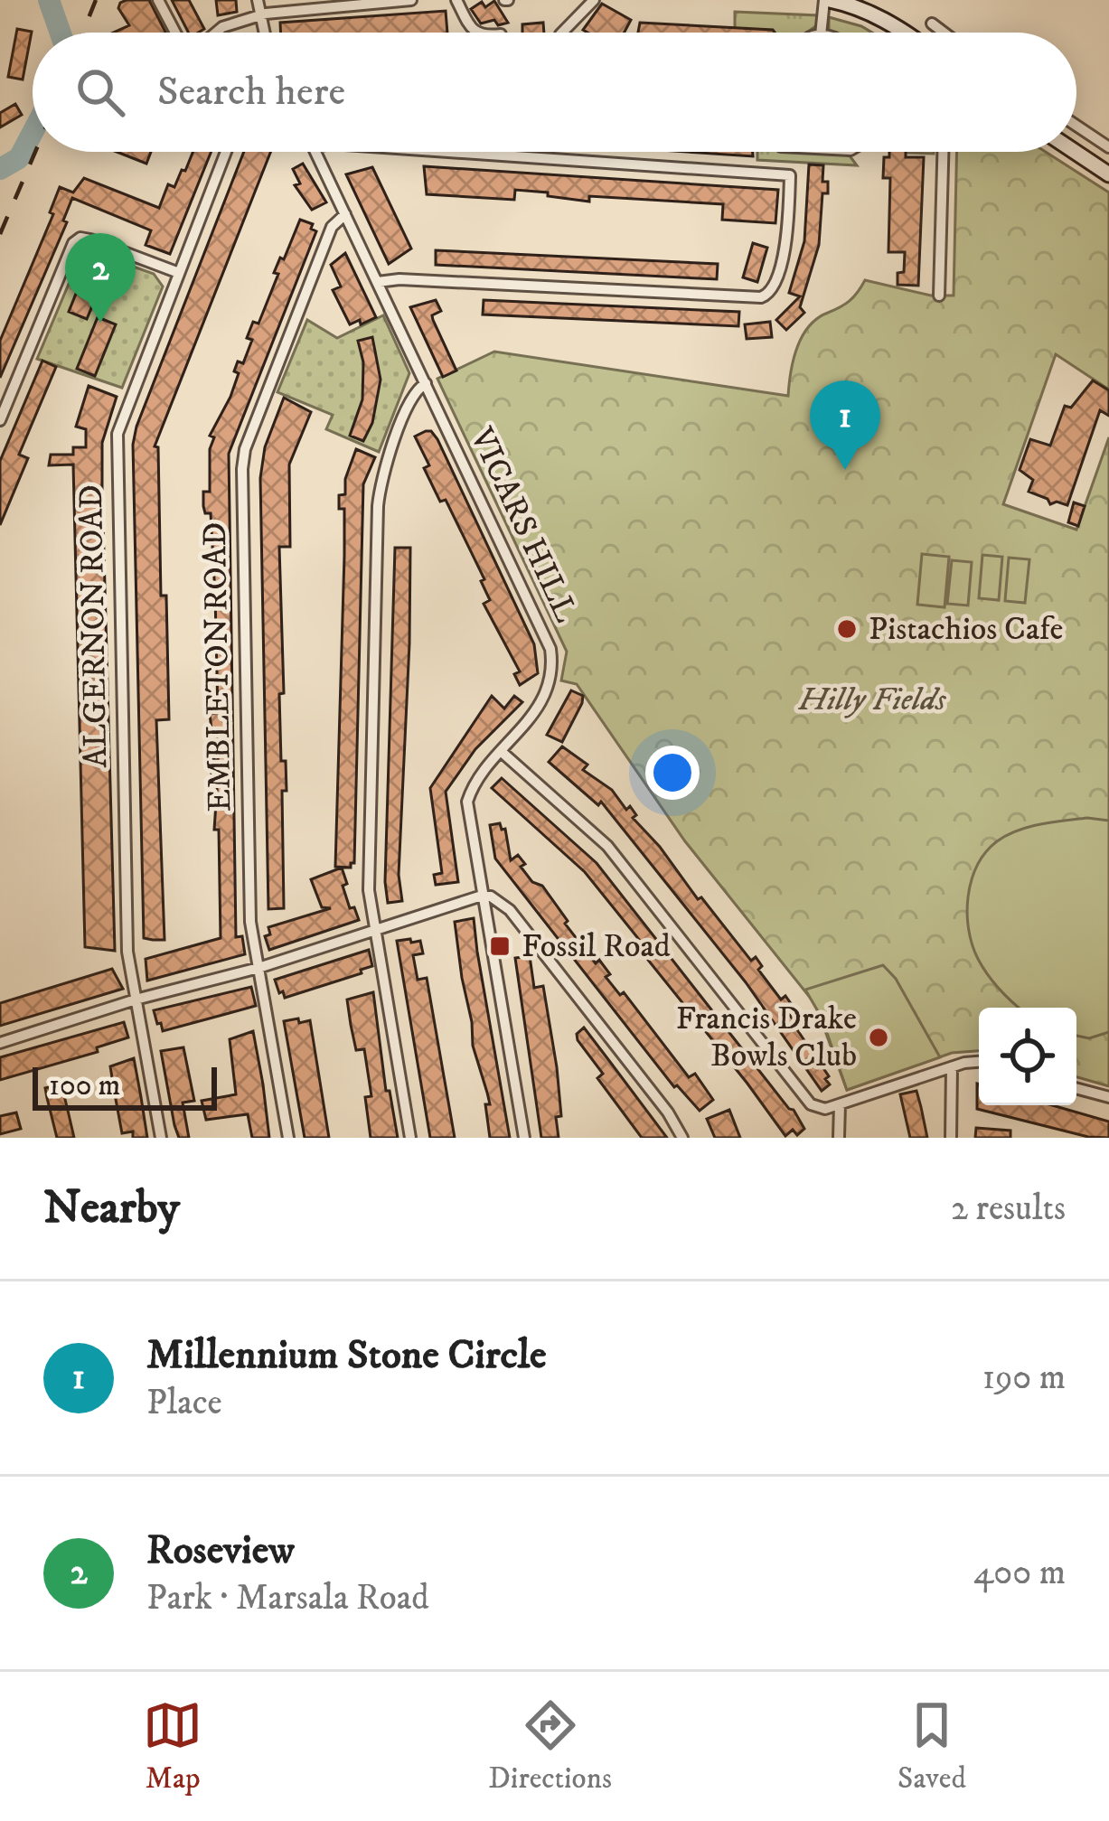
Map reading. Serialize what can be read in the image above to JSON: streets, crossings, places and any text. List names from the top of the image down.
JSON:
{
  "streets": {
    "street": ["VICARS HILL", "ALGERNON ROAD", "EMBLETON ROAD"]
  },
  "crossings": [
    ["VICARS HILL", "EMBLETON ROAD"]
  ],
  "parks": ["Hilly Fields"],
  "places": {
    "other": ["Pistachios Cafe", "Francis Drake Bowls Club"],
    "transit": ["Fossil Road"]
  },
  "scale_bar": "100 m",
  "page": {
    "search": "Search here",
    "pins": ["2", "1"],
    "scale": "100 m",
    "heading": ["Nearby", "2 results"],
    "list": [
      {
        "mark": "1",
        "name": "Millennium Stone Circle",
        "note": "Place",
        "value": "190 m"
      },
      {
        "mark": "2",
        "name": "Roseview",
        "note": "Park · Marsala Road",
        "value": "400 m"
      }
    ],
    "nav": ["Map", "Directions", "Saved"]
  }
}
